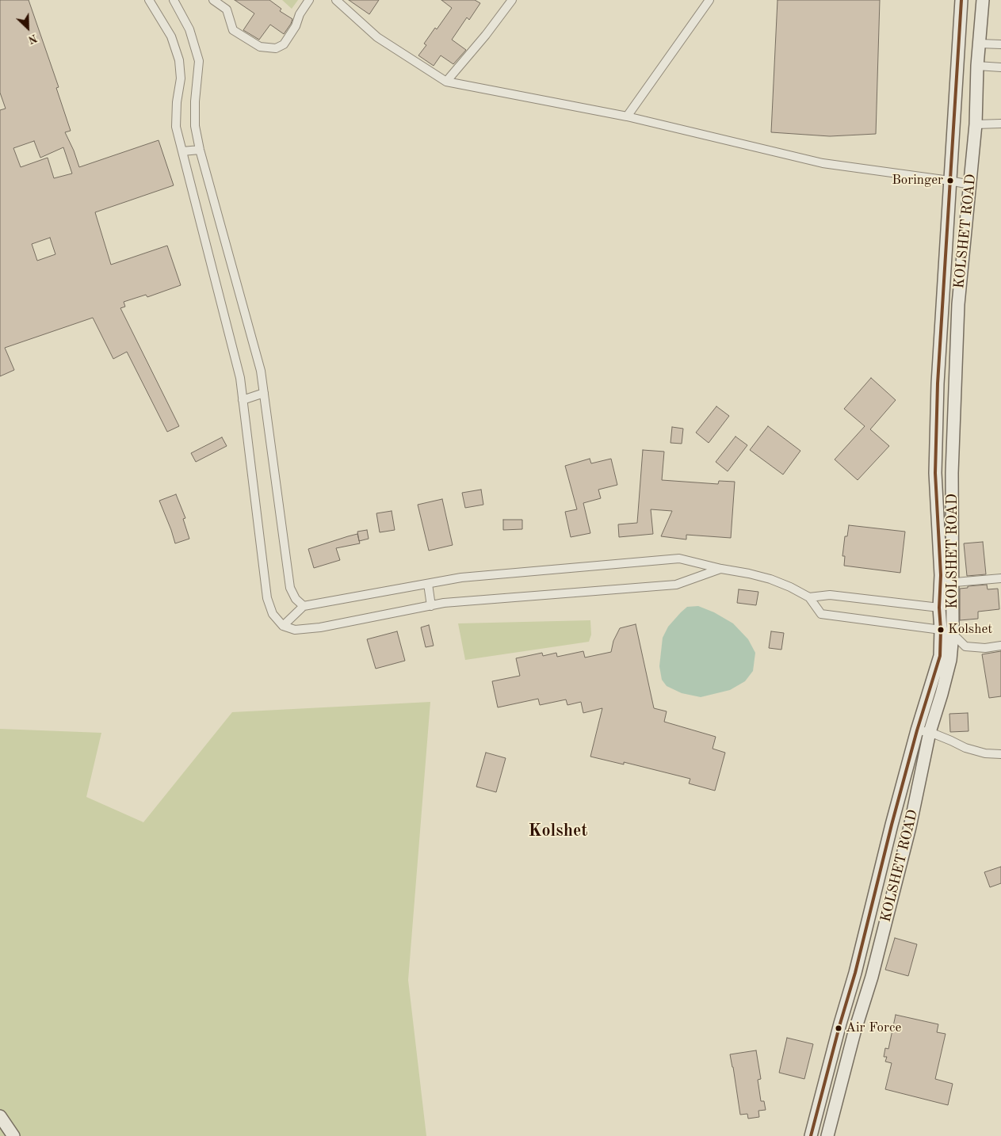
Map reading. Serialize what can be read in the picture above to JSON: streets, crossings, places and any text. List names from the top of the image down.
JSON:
{
  "streets": {
    "street": ["KOLSHET ROAD"]
  },
  "districts": ["Kolshet"],
  "places": ["Boringer", "Kolshet", "Air Force"],
  "north": "bottom right"
}
